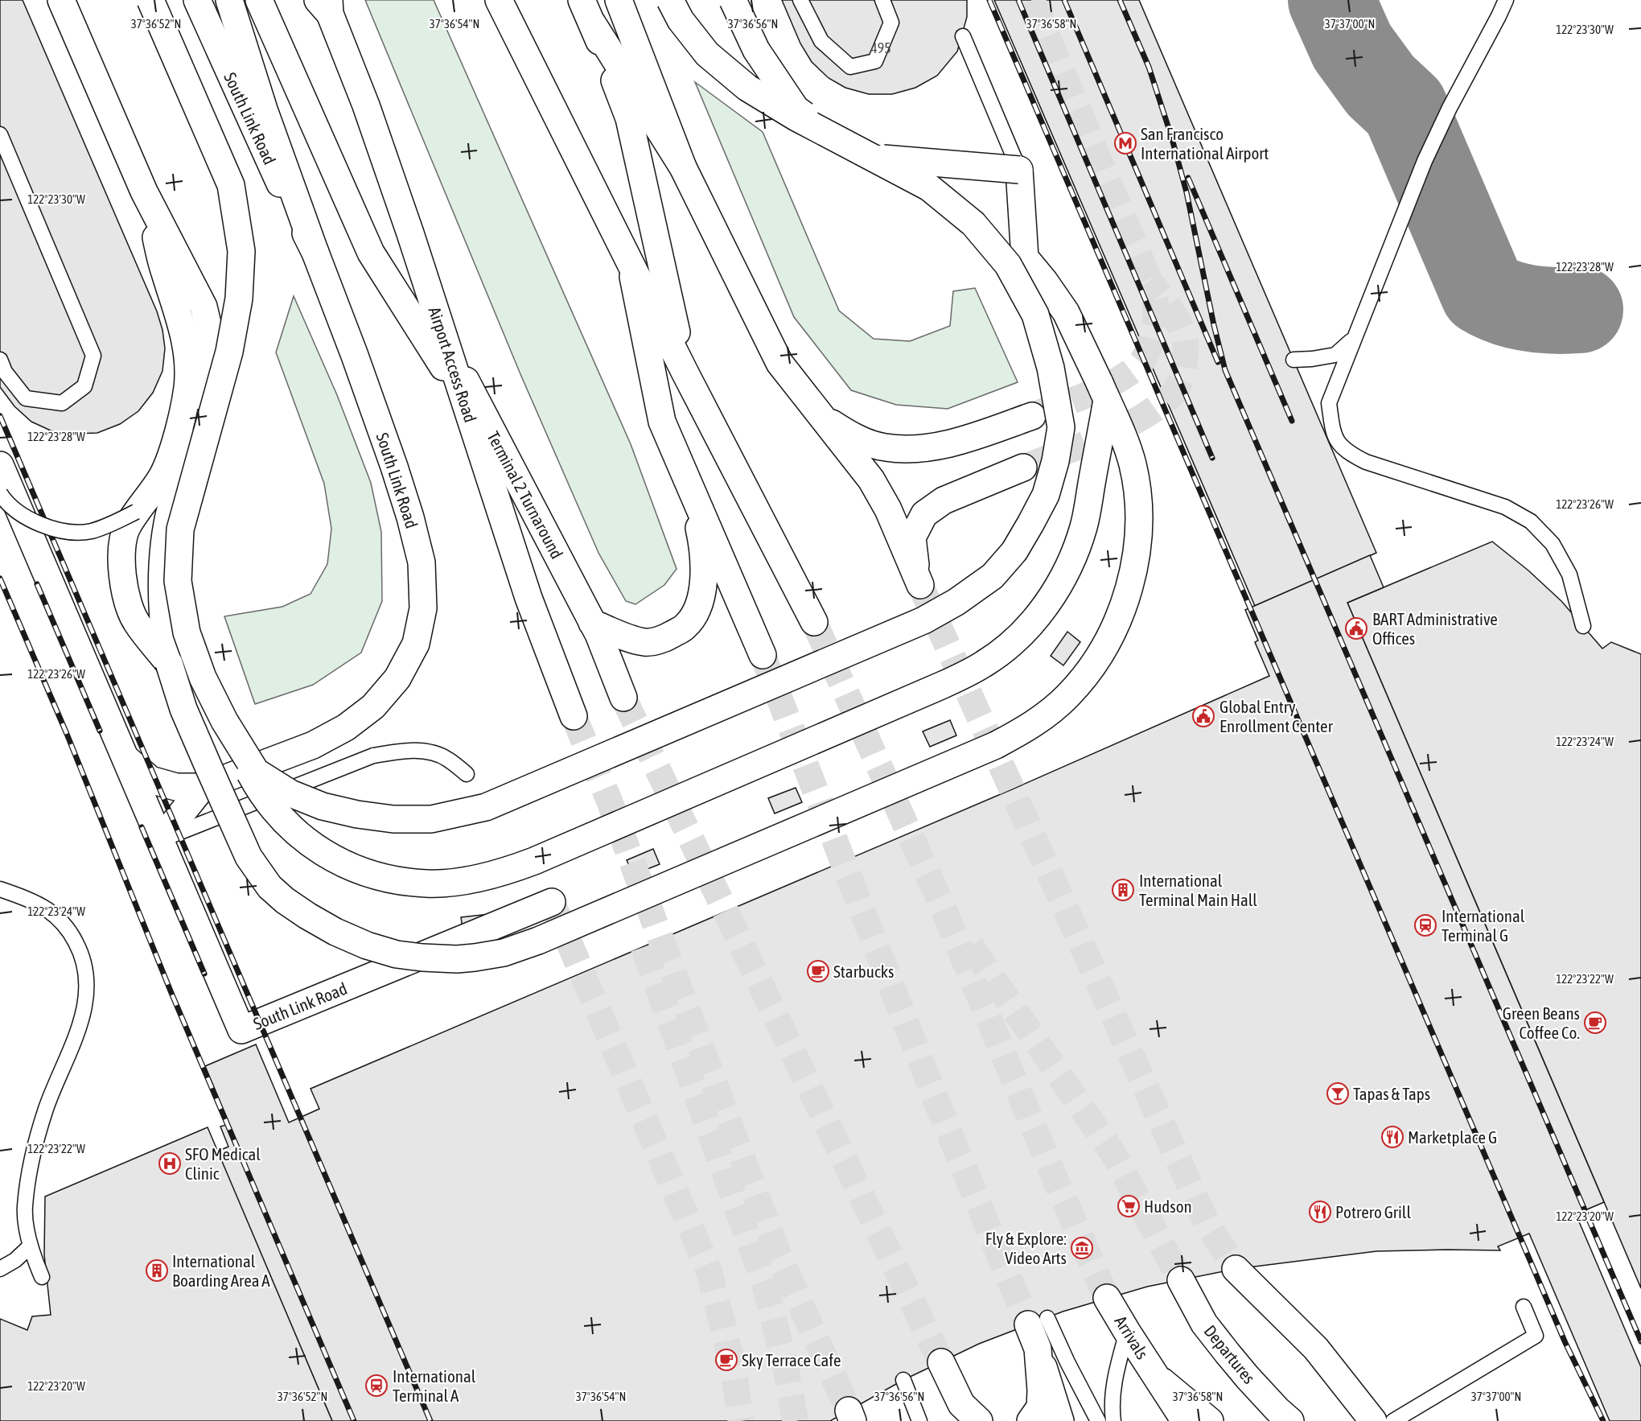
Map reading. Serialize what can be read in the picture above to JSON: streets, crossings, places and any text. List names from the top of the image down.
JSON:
{
  "streets": {
    "main road": [
      "South Link Road",
      "Airport Access Road",
      "Terminal 2 Turnaround",
      "Arrivals",
      "Departures"
    ]
  },
  "crossings": [
    ["Airport Access Road", "Terminal 2 Turnaround"]
  ],
  "places": {
    "metro station": ["San Francisco International Airport"],
    "public building": ["BART Administrative Offices", "Global Entry Enrollment Center"],
    "building": ["International Terminal Main Hall", "International Boarding Area A"],
    "station": ["International Terminal G", "International Terminal A"],
    "cafe": ["Starbucks", "Green Beans Coffee Co.", "Sky Terrace Cafe"],
    "bar": ["Tapas & Taps"],
    "restaurant": ["Marketplace G", "Potrero Grill"],
    "hospital": ["SFO Medical Clinic"],
    "supermarket": ["Hudson"],
    "museum": ["Fly & Explore: Video Arts"]
  },
  "house_numbers": ["495"],
  "coordinates": [
    "37°36'52\"N",
    "37°36'54\"N",
    "37°36'56\"N",
    "37°36'58\"N",
    "37°37'00\"N",
    "122°23'30\"W",
    "122°23'28\"W",
    "122°23'26\"W",
    "122°23'24\"W",
    "122°23'22\"W",
    "122°23'20\"W"
  ]
}
